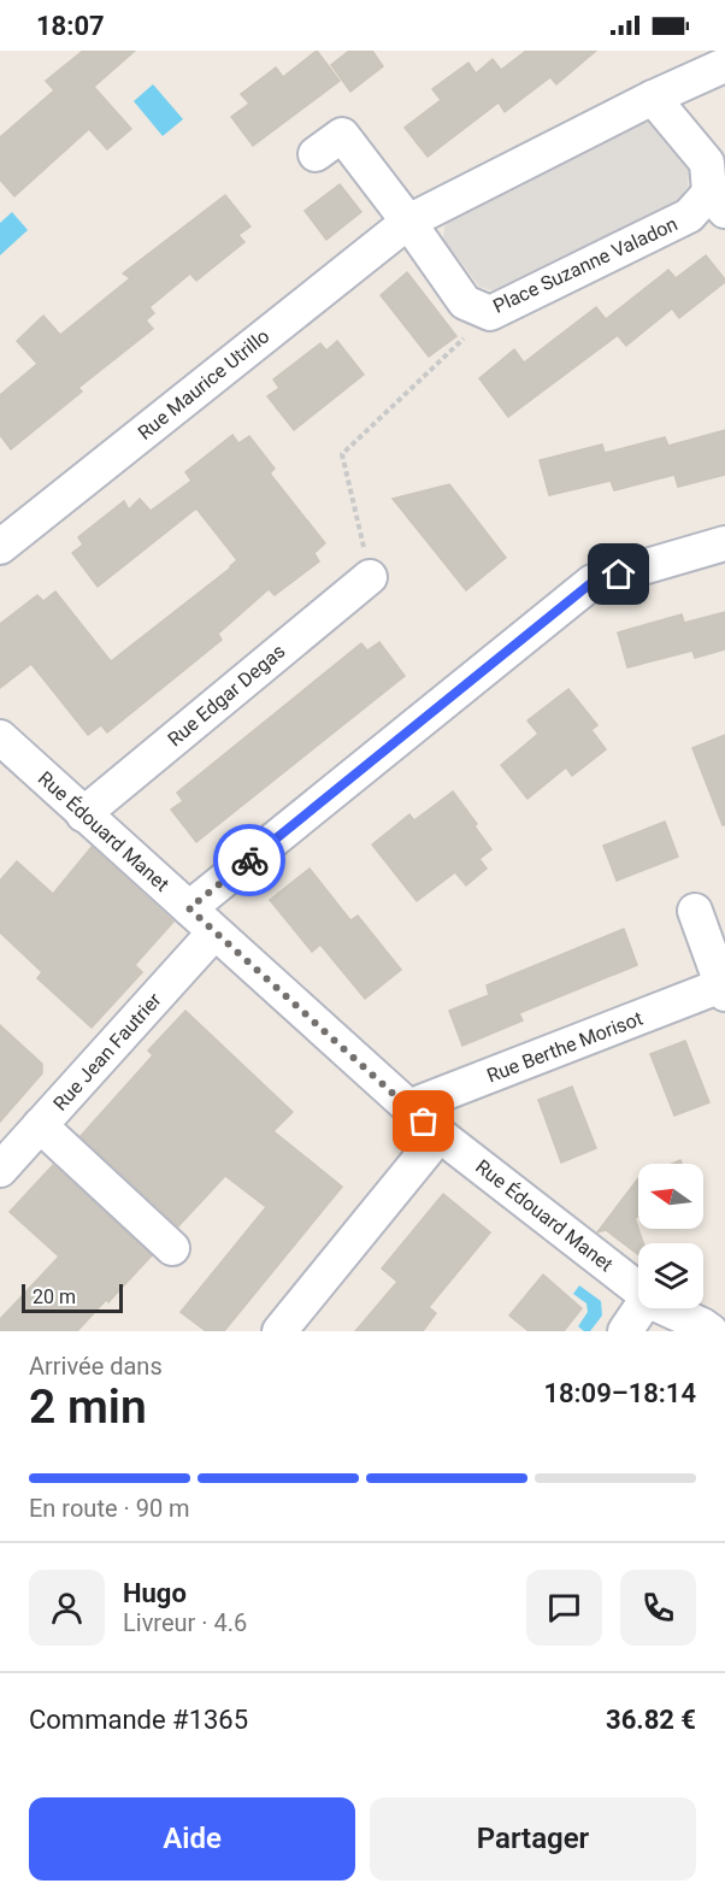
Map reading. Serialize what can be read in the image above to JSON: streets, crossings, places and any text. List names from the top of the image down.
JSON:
{
  "streets": {
    "street": [
      "Place Suzanne Valadon",
      "Rue Maurice Utrillo",
      "Rue Edgar Degas",
      "Rue Édouard Manet",
      "Rue Berthe Morisot",
      "Rue Jean Fautrier"
    ]
  },
  "crossings": [
    ["Place Suzanne Valadon", "Rue Maurice Utrillo"],
    ["Rue Edgar Degas", "Rue Édouard Manet"],
    ["Rue Édouard Manet", "Rue Berthe Morisot"],
    ["Rue Édouard Manet", "Rue Jean Fautrier"]
  ],
  "scale_bar": "20 m",
  "north": "left",
  "page": {
    "status": "18:07",
    "scale": "20 m",
    "heading": ["2 min", "Arrivée dans", "18:09–18:14"],
    "panel": [
      "Hugo",
      "Livreur · 4.6",
      "Commande #1365",
      "36.82 €"
    ],
    "bar": "En route · 90 m",
    "buttons": ["Aide", "Partager"]
  }
}
